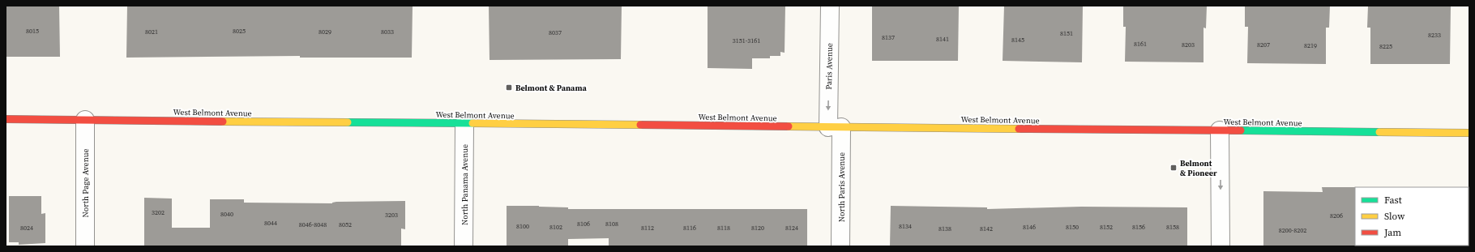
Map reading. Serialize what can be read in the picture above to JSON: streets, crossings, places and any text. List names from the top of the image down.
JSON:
{
  "streets": {
    "main road": ["West Belmont Avenue"],
    "street": [
      "Paris Avenue",
      "North Page Avenue",
      "North Panama Avenue",
      "North Paris Avenue"
    ]
  },
  "crossings": [
    ["Paris Avenue", "West Belmont Avenue"],
    ["Paris Avenue", "North Paris Avenue"],
    ["West Belmont Avenue", "North Page Avenue"],
    ["West Belmont Avenue", "North Panama Avenue"],
    ["West Belmont Avenue", "North Paris Avenue"]
  ],
  "one_way": ["Paris Avenue"],
  "places": {
    "transit": ["Belmont & Panama", "Belmont & Pioneer"]
  },
  "house_numbers": [
    "8015",
    "8025",
    "8021",
    "8029",
    "8033",
    "8037",
    "8151",
    "8233",
    "8137",
    "8141",
    "8145",
    "3151-3161",
    "8161",
    "8203",
    "8207",
    "8219",
    "8225",
    "3202",
    "8040",
    "3203",
    "8206",
    "8044",
    "8106",
    "8108",
    "8046-8048",
    "8052",
    "8100",
    "8134",
    "8102",
    "8146",
    "8150",
    "8152",
    "8156",
    "8158",
    "8024",
    "8112",
    "8116",
    "8118",
    "8120",
    "8124",
    "8138",
    "8142",
    "8200-8202"
  ],
  "legend": ["Fast", "Slow", "Jam"]
}
